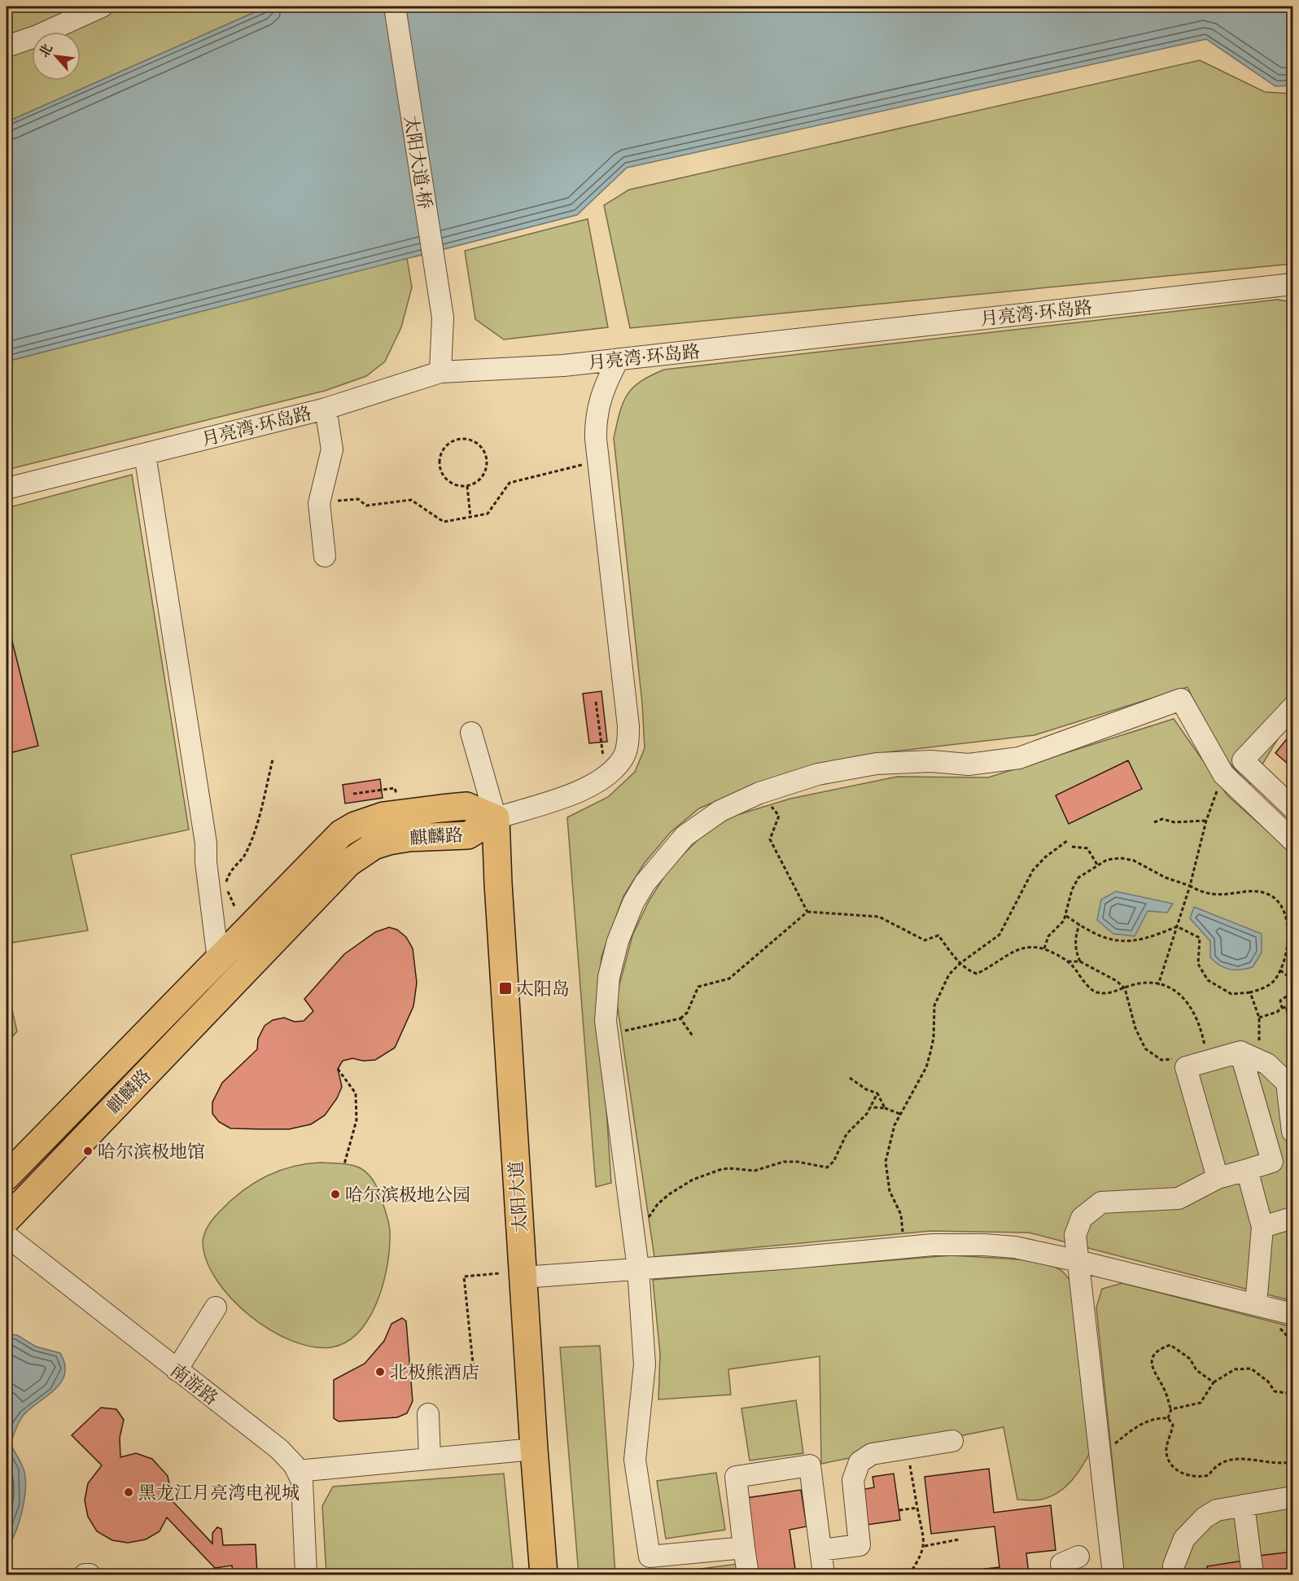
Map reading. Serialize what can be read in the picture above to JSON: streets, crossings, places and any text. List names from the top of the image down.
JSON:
{
  "streets": {
    "main road": ["麒麟路", "太阳大道"],
    "street": ["太阳大道·桥", "月亮湾·环岛路", "南游路"]
  },
  "crossings": [
    ["太阳大道·桥", "月亮湾·环岛路"],
    ["麒麟路", "太阳大道"]
  ],
  "places": {
    "transit": ["太阳岛"],
    "other": [
      "哈尔滨极地馆",
      "哈尔滨极地公园",
      "北极熊酒店",
      "黑龙江月亮湾电视城"
    ]
  },
  "north": "top left"
}
